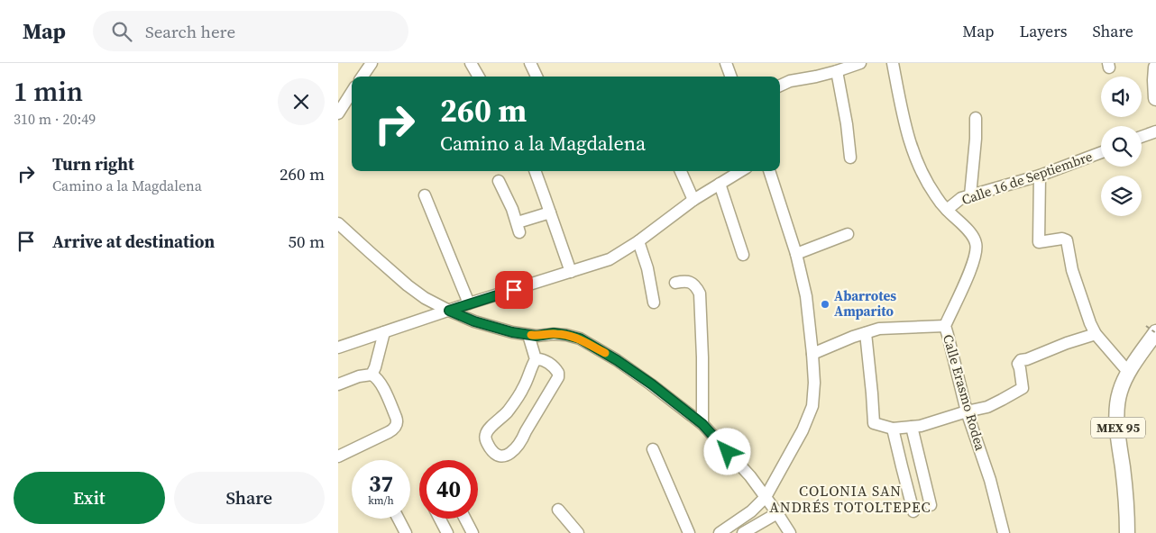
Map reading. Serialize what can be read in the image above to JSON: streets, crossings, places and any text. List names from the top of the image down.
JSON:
{
  "streets": {
    "main road": ["MEX 95"],
    "street": ["Calle 16 de Septiembre", "Calle Erasmo Rodea"]
  },
  "crossings": [
    ["Calle 16 de Septiembre", "Calle Erasmo Rodea"]
  ],
  "districts": ["COLONIA SAN ANDRÉS TOTOLTEPEC"],
  "places": ["Abarrotes Amparito"],
  "page": {
    "header": "Map",
    "search": "Search here",
    "nav": ["Map", "Layers", "Share"],
    "heading": ["1 min", "310 m · 20:49"],
    "turn": ["260 m", "Camino a la Magdalena"],
    "list": [
      {
        "name": "Turn right",
        "note": "Camino a la Magdalena",
        "value": "260 m"
      },
      {
        "name": "Arrive at destination",
        "value": "50 m"
      }
    ],
    "speed": "37 km/h",
    "limit": "40",
    "buttons": ["Exit", "Share"]
  }
}
